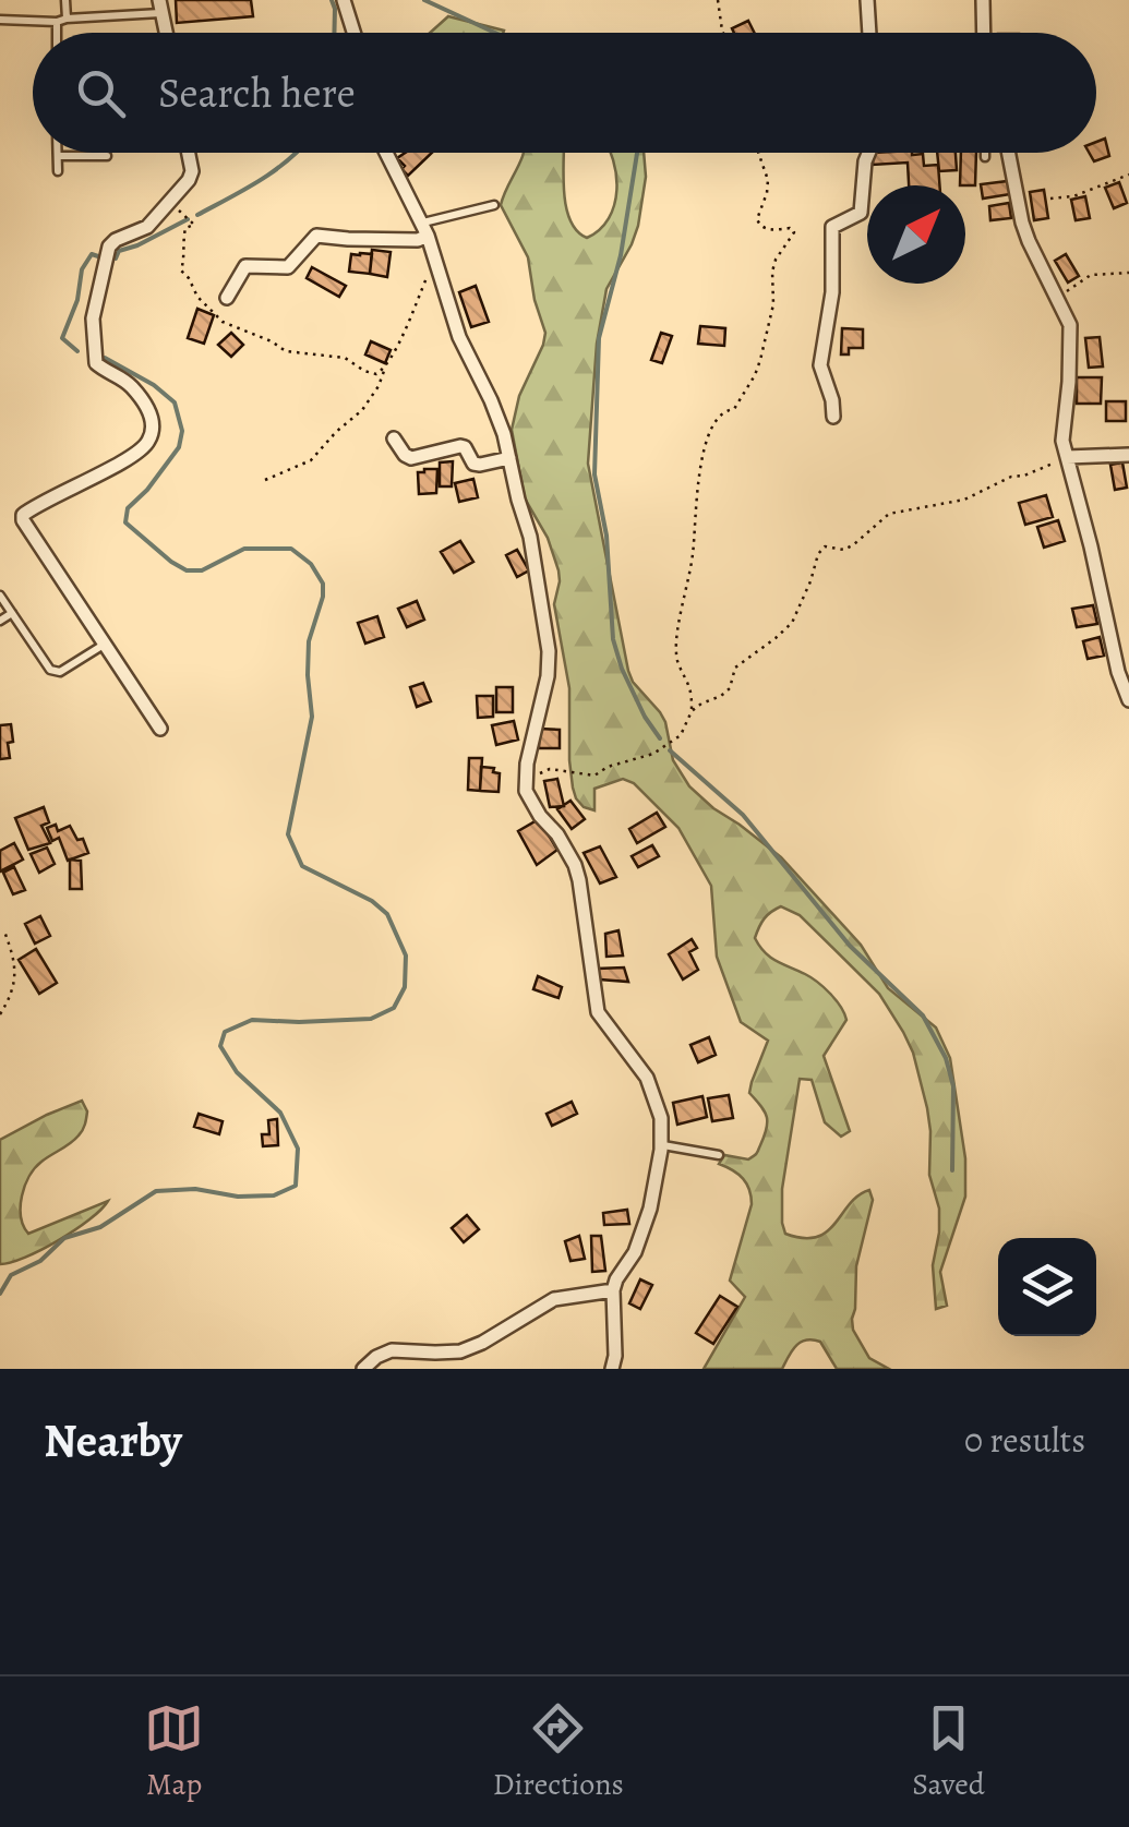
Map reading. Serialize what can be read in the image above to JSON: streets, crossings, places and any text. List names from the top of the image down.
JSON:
{
  "north": "top right",
  "page": {
    "search": "Search here",
    "heading": ["Nearby", "0 results"],
    "nav": ["Map", "Directions", "Saved"]
  }
}
